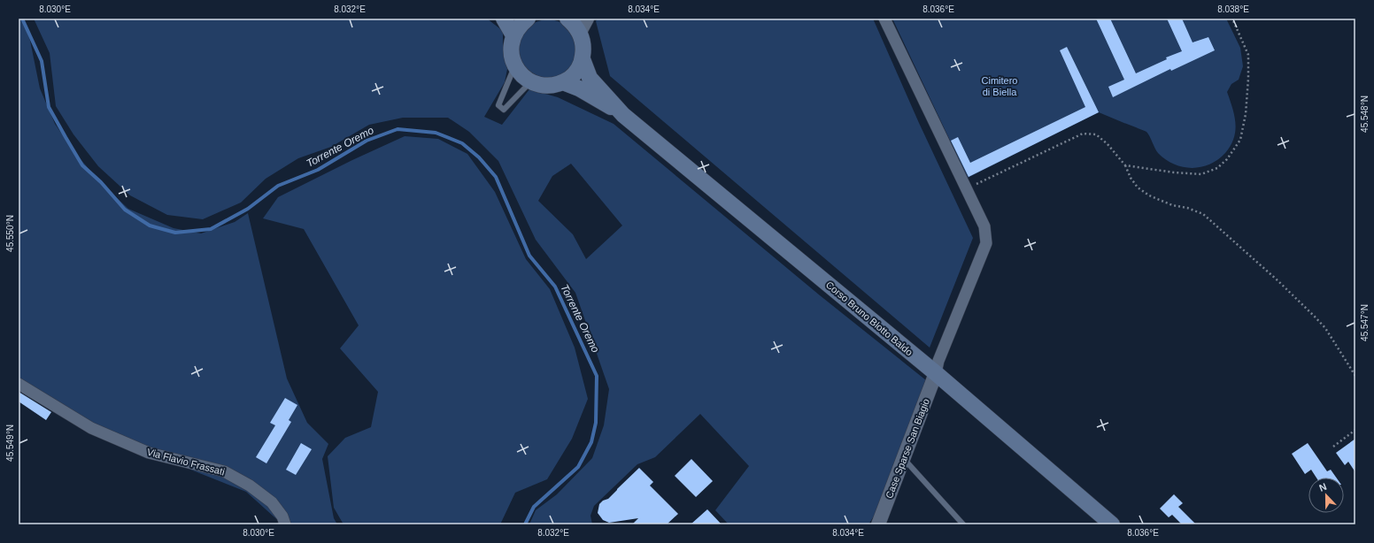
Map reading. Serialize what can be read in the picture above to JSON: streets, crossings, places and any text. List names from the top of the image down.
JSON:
{
  "streets": {
    "main road": ["Corso Bruno Blotto Baldo"],
    "street": ["Case Sparse San Biagio", "Via Flavio Frassati"]
  },
  "crossings": [
    ["Corso Bruno Blotto Baldo", "Case Sparse San Biagio"]
  ],
  "water": ["Torrente Oremo"],
  "parks": ["Cimitero di Biella"],
  "north": "top",
  "coordinates": [
    "8.030°E",
    "8.032°E",
    "8.034°E",
    "8.036°E",
    "8.038°E",
    "45.548°N",
    "45.550°N",
    "45.547°N",
    "45.549°N"
  ]
}
